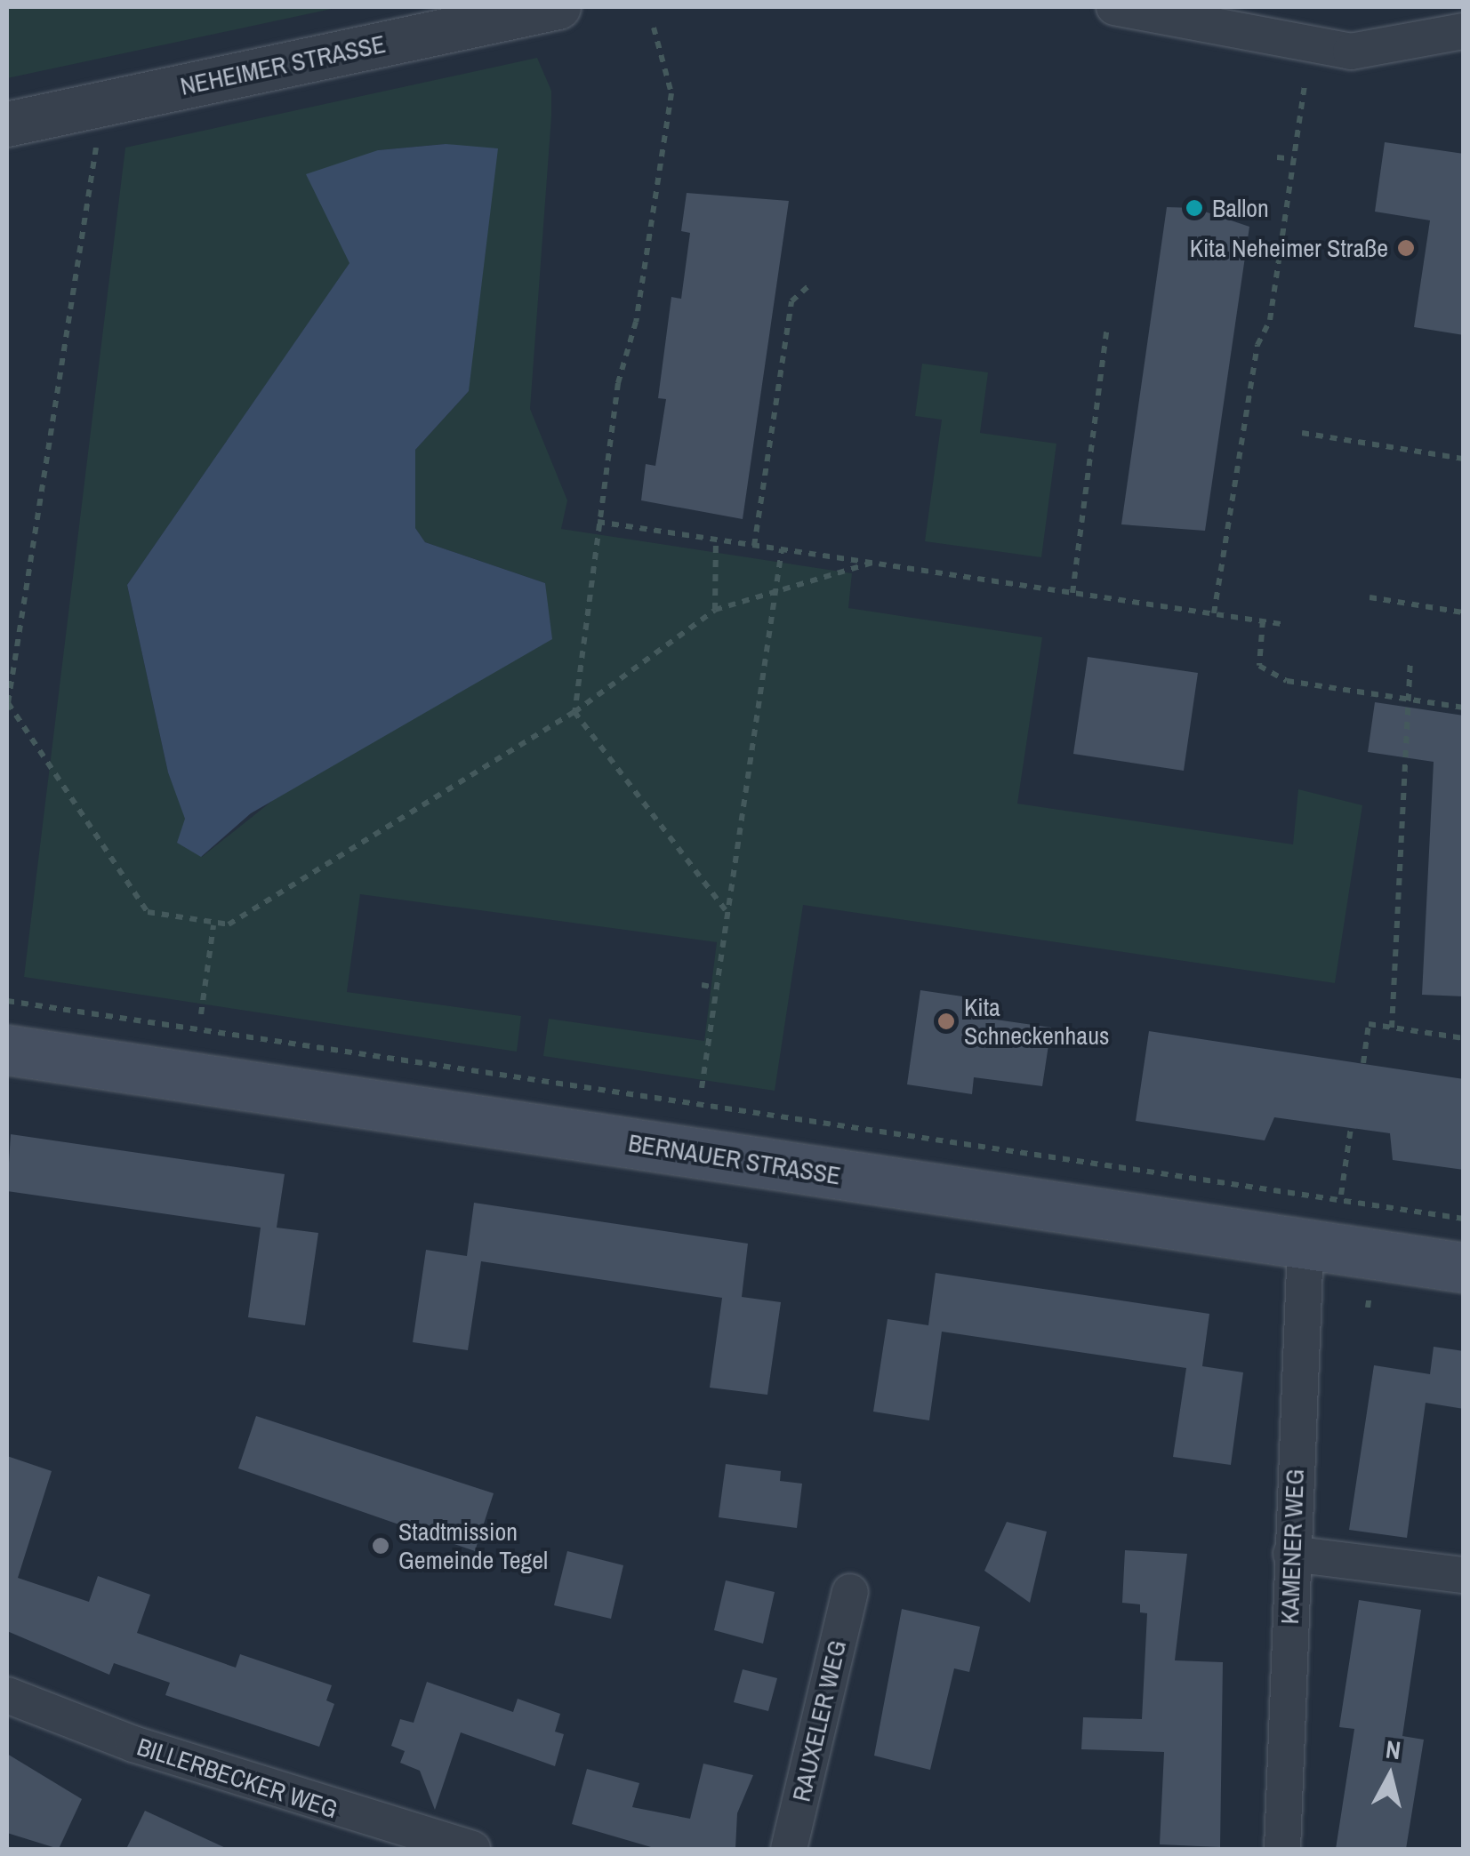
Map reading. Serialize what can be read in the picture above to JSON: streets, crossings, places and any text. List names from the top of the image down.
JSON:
{
  "streets": {
    "main road": ["BERNAUER STRASSE"],
    "street": [
      "NEHEIMER STRASSE",
      "KAMENER WEG",
      "RAUXELER WEG",
      "BILLERBECKER WEG"
    ]
  },
  "crossings": [
    ["BERNAUER STRASSE", "KAMENER WEG"]
  ],
  "places": [
    "Ballon",
    "Kita Neheimer Straße",
    "Kita Schneckenhaus",
    "Stadtmission Gemeinde Tegel"
  ],
  "north": "top"
}
